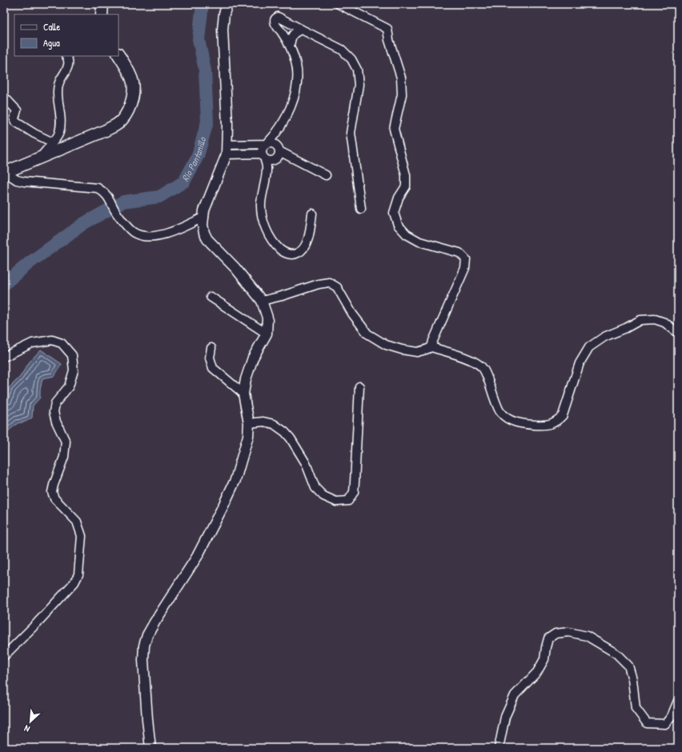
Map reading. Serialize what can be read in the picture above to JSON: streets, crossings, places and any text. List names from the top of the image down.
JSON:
{
  "water": ["Río Pantanillo"],
  "legend": ["Calle", "Agua"],
  "north": "bottom left"
}
